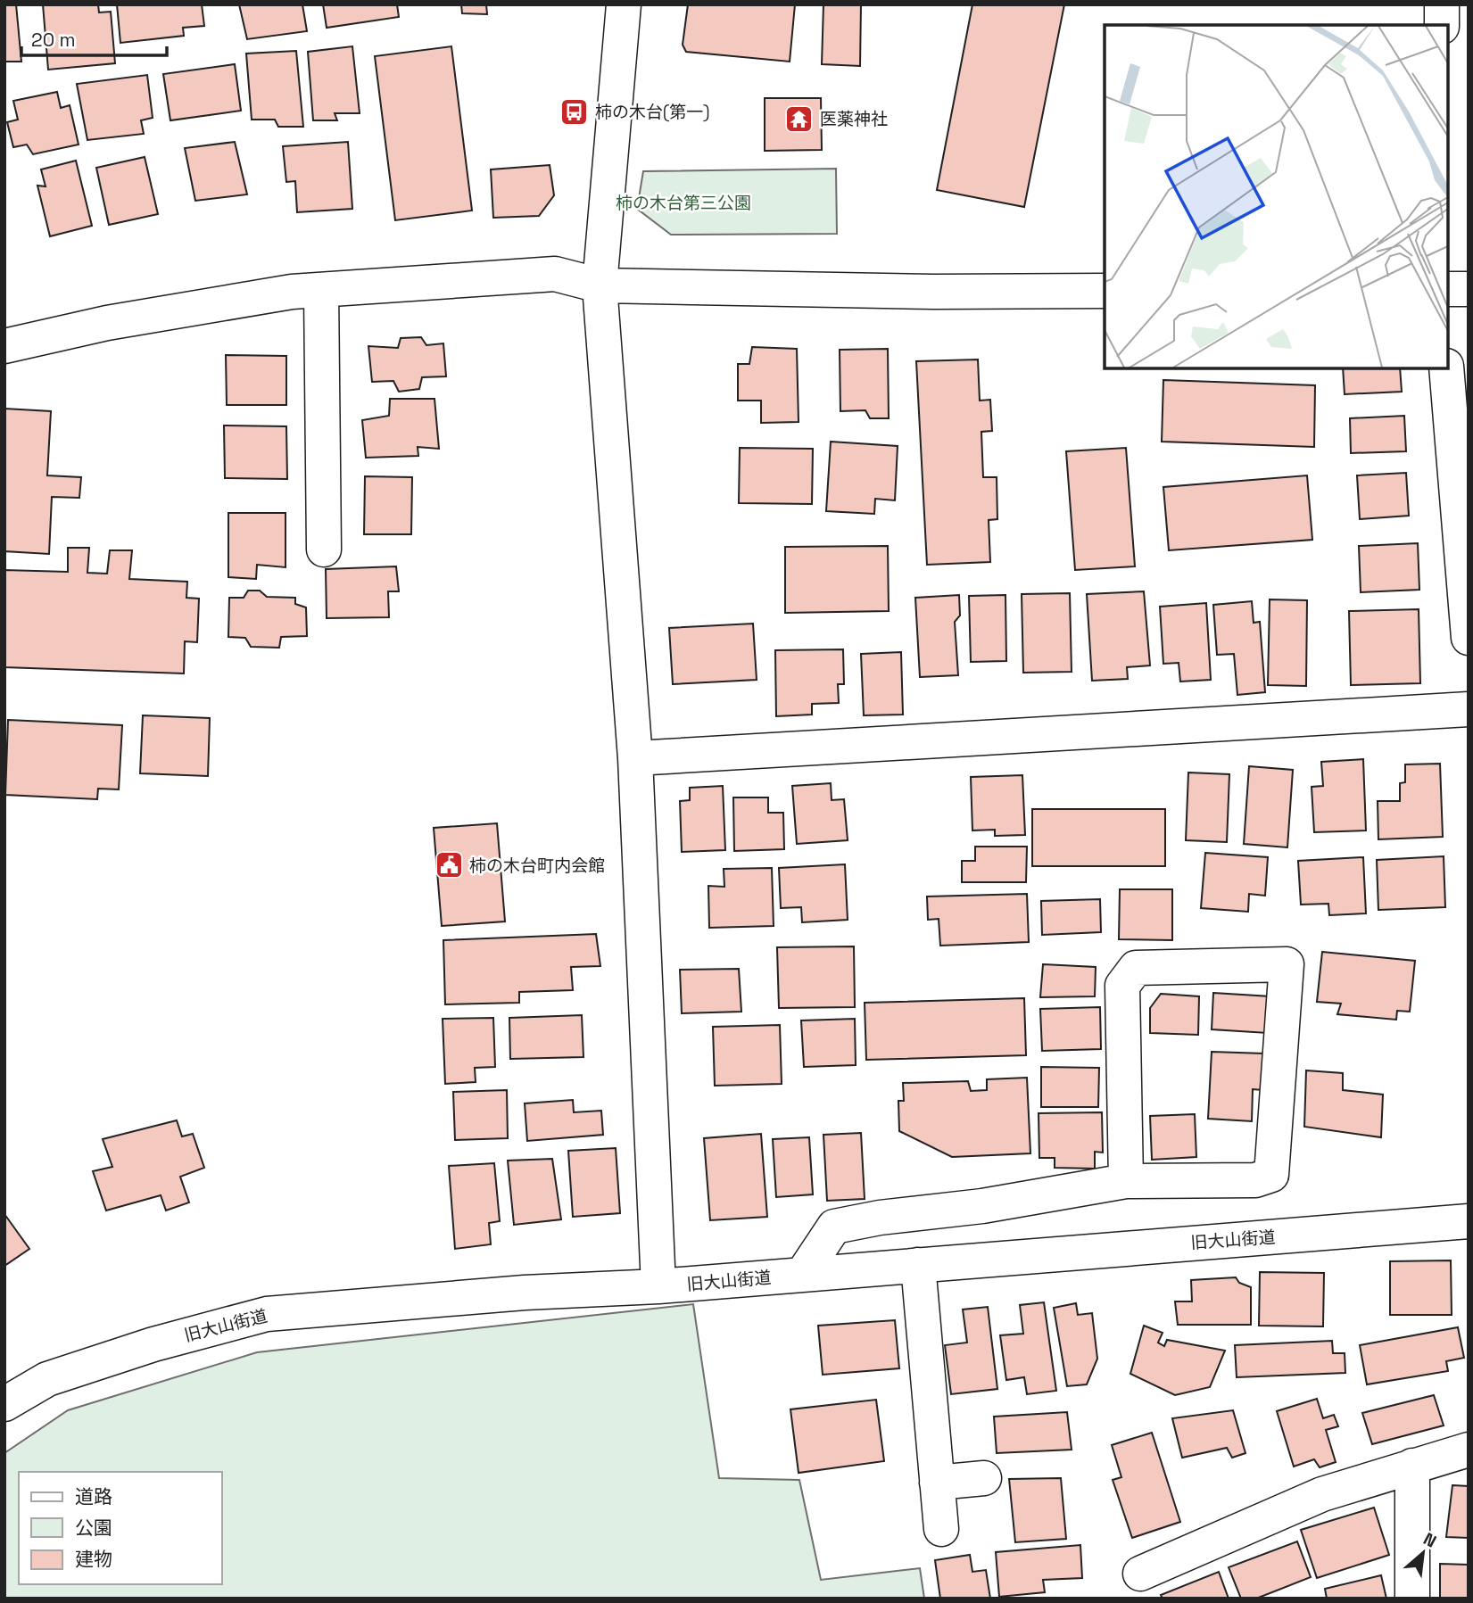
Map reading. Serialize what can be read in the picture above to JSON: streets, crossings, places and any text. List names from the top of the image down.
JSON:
{
  "streets": {
    "street": ["旧大山街道"]
  },
  "parks": ["柿の木台第三公園"],
  "places": {
    "bus stop": ["柿の木台(第一)"],
    "temple": ["医薬神社"],
    "public building": ["柿の木台町内会館"]
  },
  "legend": ["道路", "公園", "建物"],
  "scale_bar": "20 m",
  "north": "top right"
}
